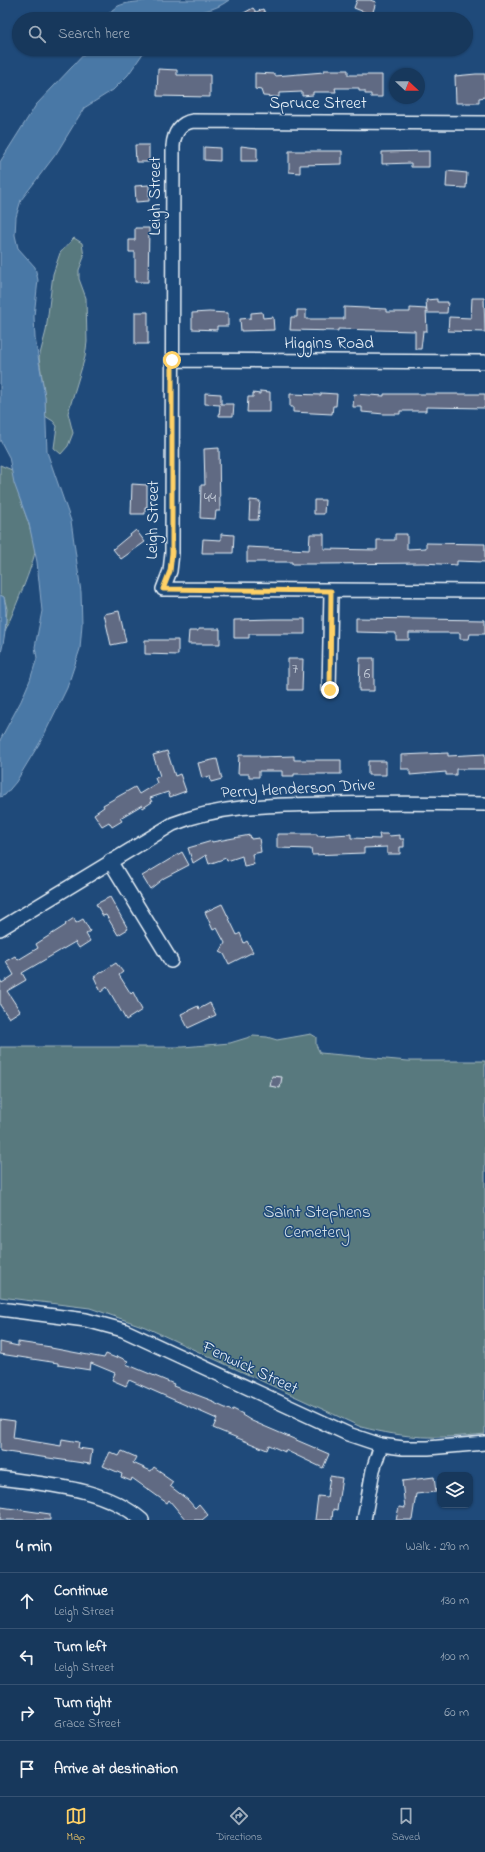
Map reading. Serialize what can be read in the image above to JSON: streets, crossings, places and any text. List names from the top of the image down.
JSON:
{
  "streets": {
    "street": [
      "Spruce Street",
      "Leigh Street",
      "Higgins Road",
      "Perry Henderson Drive",
      "Fenwick Street"
    ]
  },
  "crossings": [
    ["Spruce Street", "Leigh Street"],
    ["Leigh Street", "Higgins Road"]
  ],
  "parks": ["Saint Stephens Cemetery"],
  "house_numbers": ["44", "7", "6"],
  "north": "right",
  "page": {
    "search": "Search here",
    "heading": ["4 min", "Walk · 290 m"],
    "list": [
      ["Continue", "Leigh Street", "130 m"],
      ["Turn left", "Leigh Street", "100 m"],
      ["Turn right", "Grace Street", "60 m"],
      "Arrive at destination"
    ],
    "nav": ["Map", "Directions", "Saved"]
  }
}
